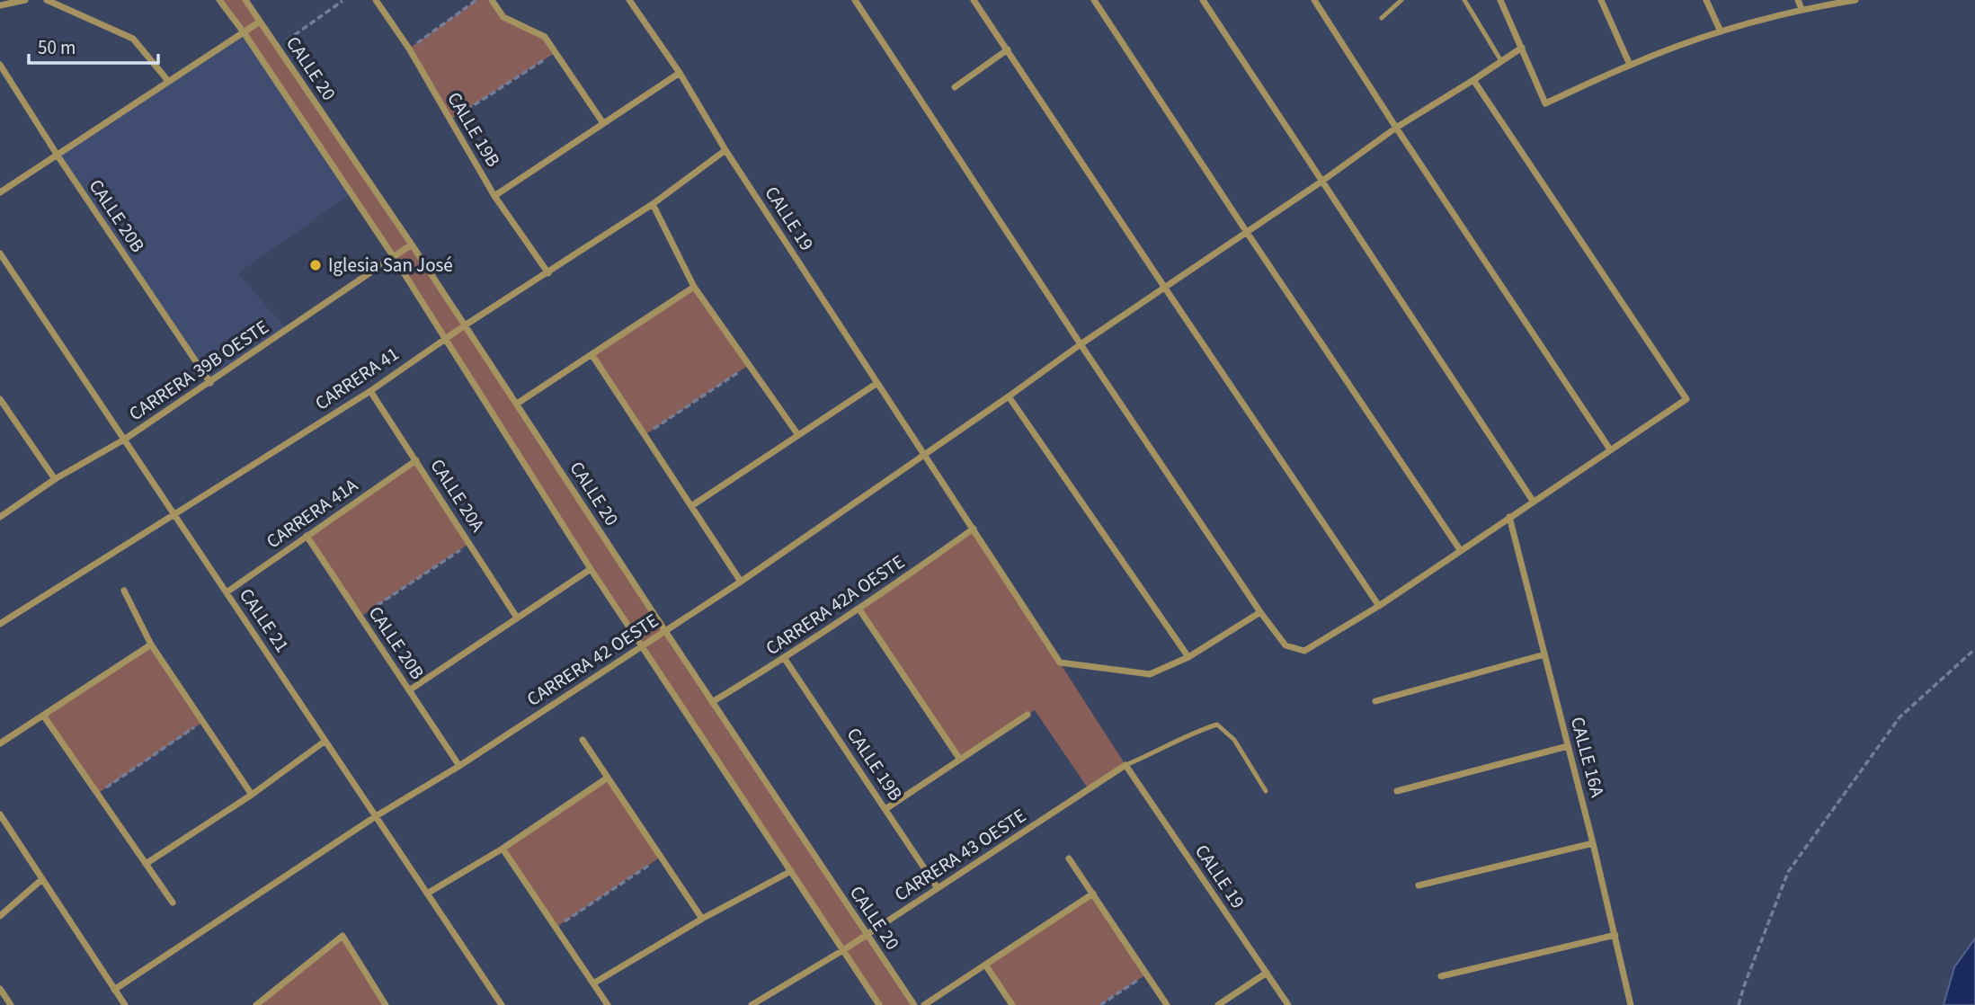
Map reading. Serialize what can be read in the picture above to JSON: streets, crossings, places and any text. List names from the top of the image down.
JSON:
{
  "streets": {
    "street": [
      "CALLE 20",
      "CALLE 19B",
      "CALLE 20B",
      "CALLE 19",
      "CARRERA 39B OESTE",
      "CARRERA 41",
      "CALLE 20A",
      "CARRERA 41A",
      "CARRERA 42A OESTE",
      "CALLE 21",
      "CARRERA 42 OESTE",
      "CALLE 16A",
      "CARRERA 43 OESTE"
    ]
  },
  "crossings": [
    ["CALLE 20", "CARRERA 39B OESTE"],
    ["CALLE 20", "CARRERA 41"],
    ["CALLE 20", "CARRERA 42A OESTE"],
    ["CALLE 20", "CARRERA 42 OESTE"],
    ["CALLE 20", "CARRERA 43 OESTE"],
    ["CALLE 19B", "CARRERA 41"],
    ["CALLE 19B", "CARRERA 42A OESTE"],
    ["CALLE 19B", "CARRERA 43 OESTE"],
    ["CALLE 20B", "CARRERA 39B OESTE"],
    ["CALLE 20B", "CARRERA 41A"],
    ["CALLE 20B", "CARRERA 42 OESTE"],
    ["CALLE 19", "CARRERA 41"],
    ["CALLE 19", "CARRERA 42A OESTE"],
    ["CALLE 19", "CARRERA 42 OESTE"],
    ["CALLE 19", "CARRERA 43 OESTE"],
    ["CARRERA 39B OESTE", "CALLE 21"],
    ["CARRERA 41", "CALLE 20A"],
    ["CARRERA 41", "CALLE 21"],
    ["CALLE 20A", "CARRERA 41A"],
    ["CARRERA 41A", "CALLE 21"],
    ["CALLE 21", "CARRERA 42 OESTE"]
  ],
  "places": ["Iglesia San José"],
  "scale_bar": "50 m"
}
